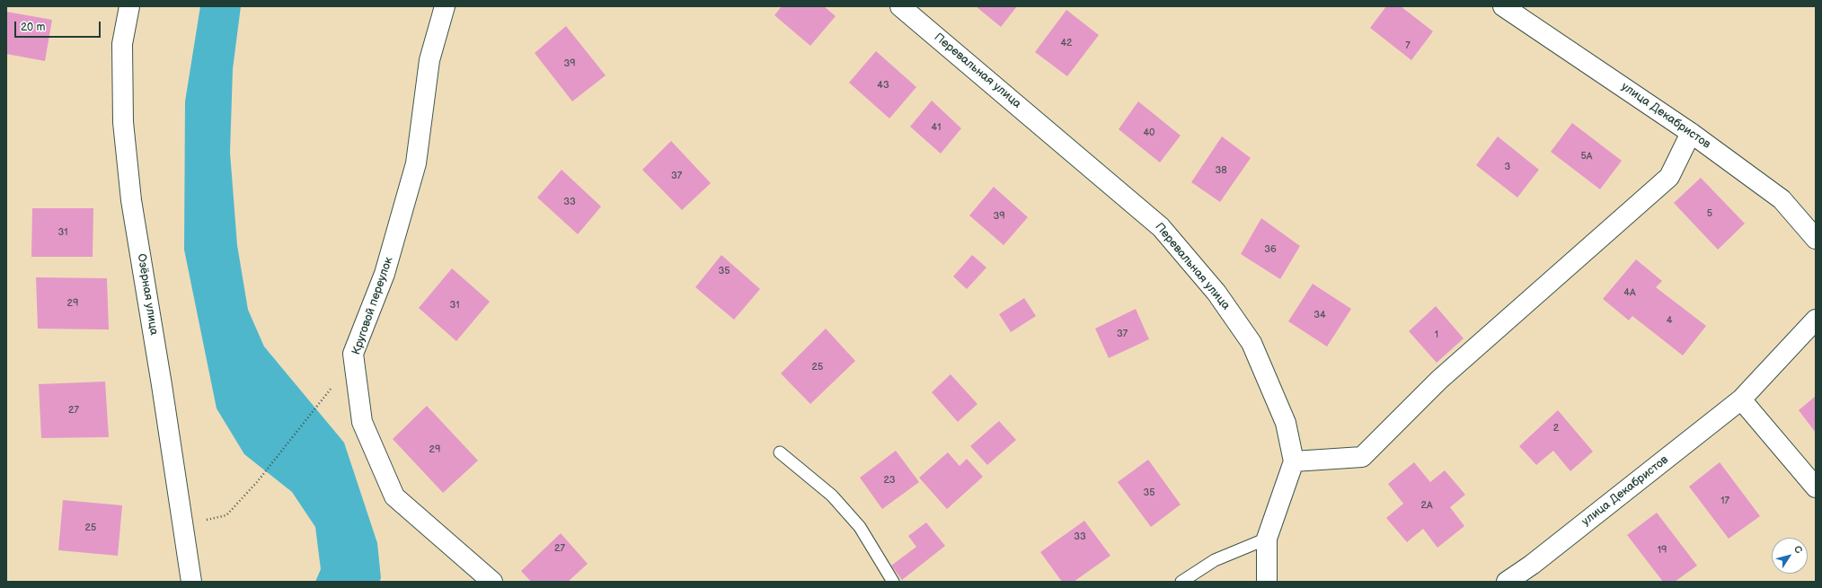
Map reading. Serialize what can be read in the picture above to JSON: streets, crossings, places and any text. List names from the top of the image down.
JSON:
{
  "streets": {
    "street": [
      "Перевальная улица",
      "улица Декабристов",
      "Озёрная улица",
      "Круговой переулок"
    ]
  },
  "house_numbers": [
    "42",
    "7",
    "39",
    "43",
    "41",
    "40",
    "5А",
    "3",
    "38",
    "37",
    "33",
    "5",
    "39",
    "31",
    "36",
    "35",
    "4А",
    "29",
    "31",
    "34",
    "4",
    "37",
    "1",
    "25",
    "27",
    "2",
    "29",
    "23",
    "35",
    "17",
    "2А",
    "25",
    "33",
    "27",
    "19"
  ],
  "scale_bar": "20 m",
  "north": "top right"
}
